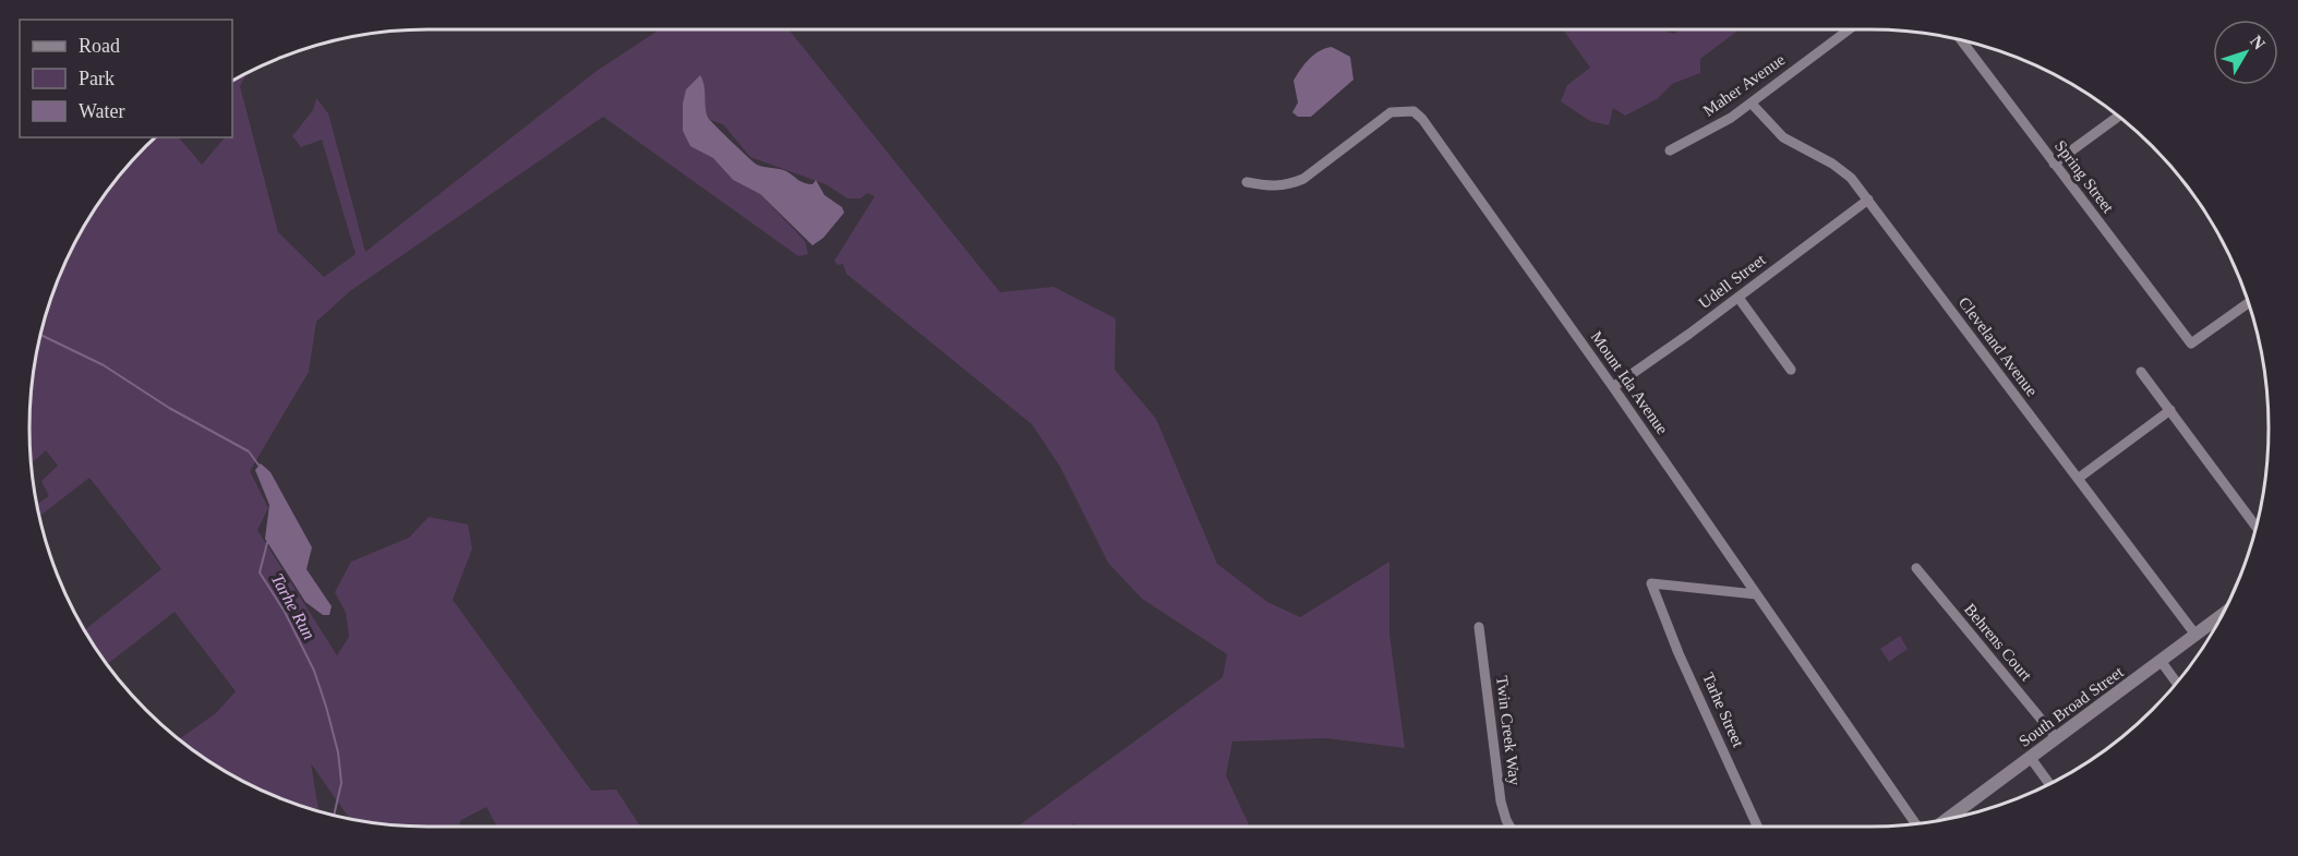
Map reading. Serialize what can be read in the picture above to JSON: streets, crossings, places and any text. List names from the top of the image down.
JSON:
{
  "streets": {
    "street": [
      "Maher Avenue",
      "Spring Street",
      "Udell Street",
      "Cleveland Avenue",
      "Mount Ida Avenue",
      "Behrens Court",
      "South Broad Street",
      "Tarhe Street",
      "Twin Creek Way"
    ]
  },
  "crossings": [
    ["Maher Avenue", "Cleveland Avenue"],
    ["Udell Street", "Cleveland Avenue"],
    ["Udell Street", "Mount Ida Avenue"],
    ["Cleveland Avenue", "South Broad Street"],
    ["Mount Ida Avenue", "Tarhe Street"],
    ["Behrens Court", "South Broad Street"]
  ],
  "water": ["Tarhe Run"],
  "legend": ["Road", "Park", "Water"],
  "north": "top right"
}
